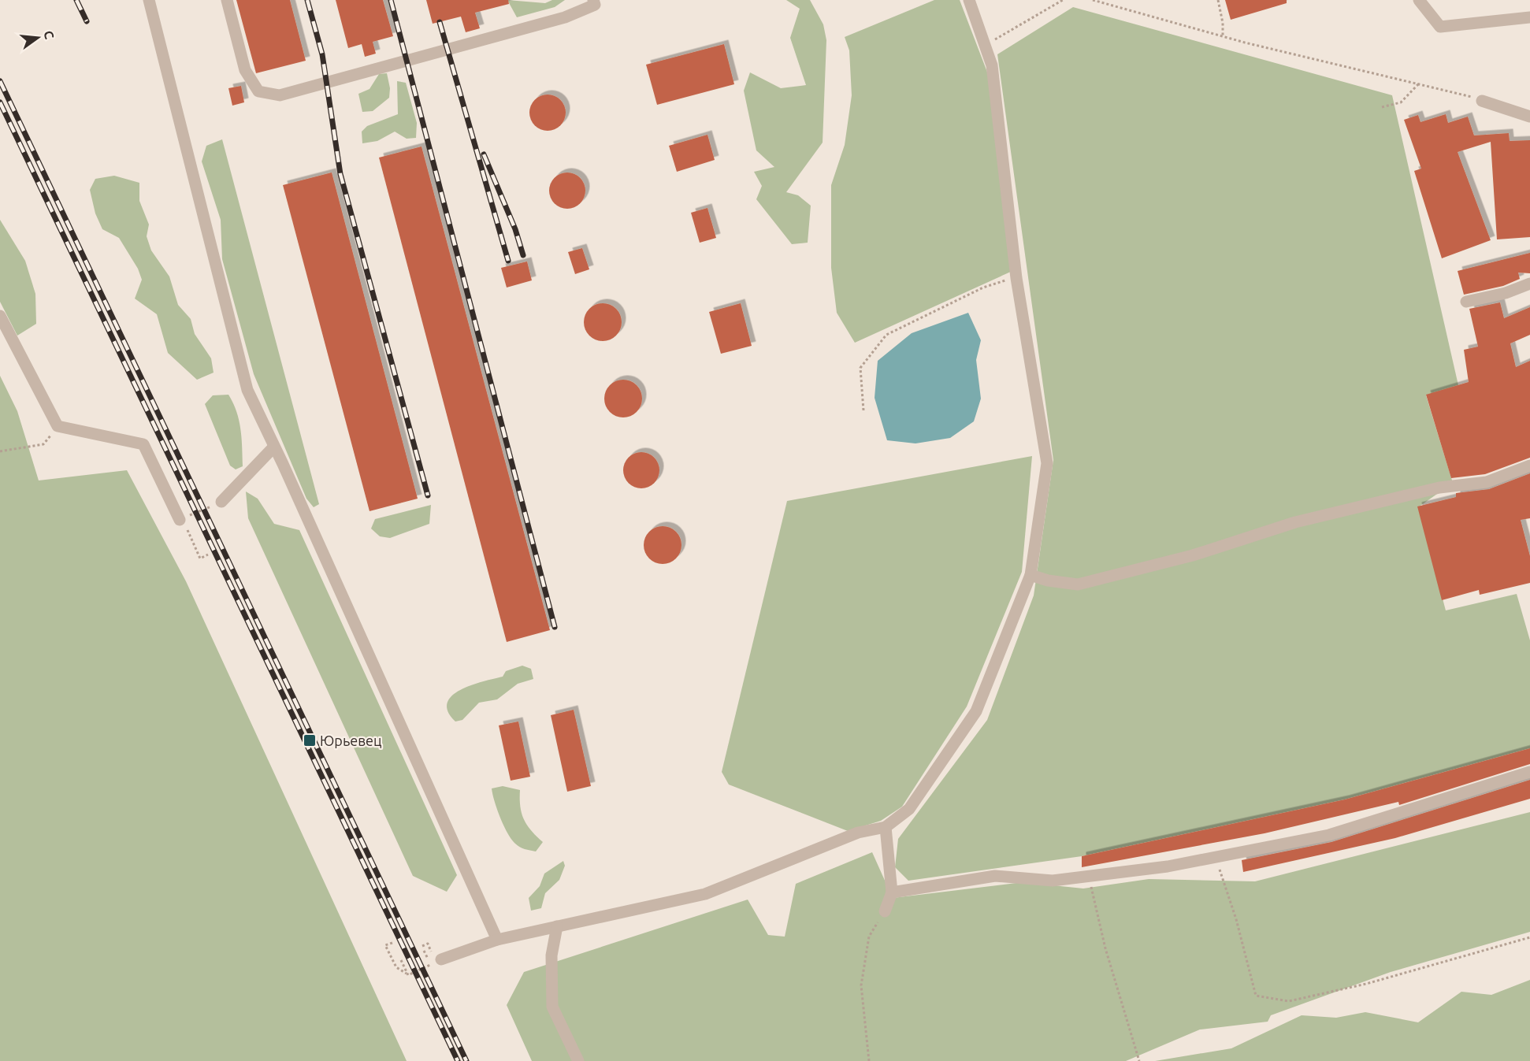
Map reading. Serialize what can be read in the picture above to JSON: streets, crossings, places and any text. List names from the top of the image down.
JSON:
{
  "places": {
    "transit": ["Юрьевец"]
  },
  "north": "right"
}
